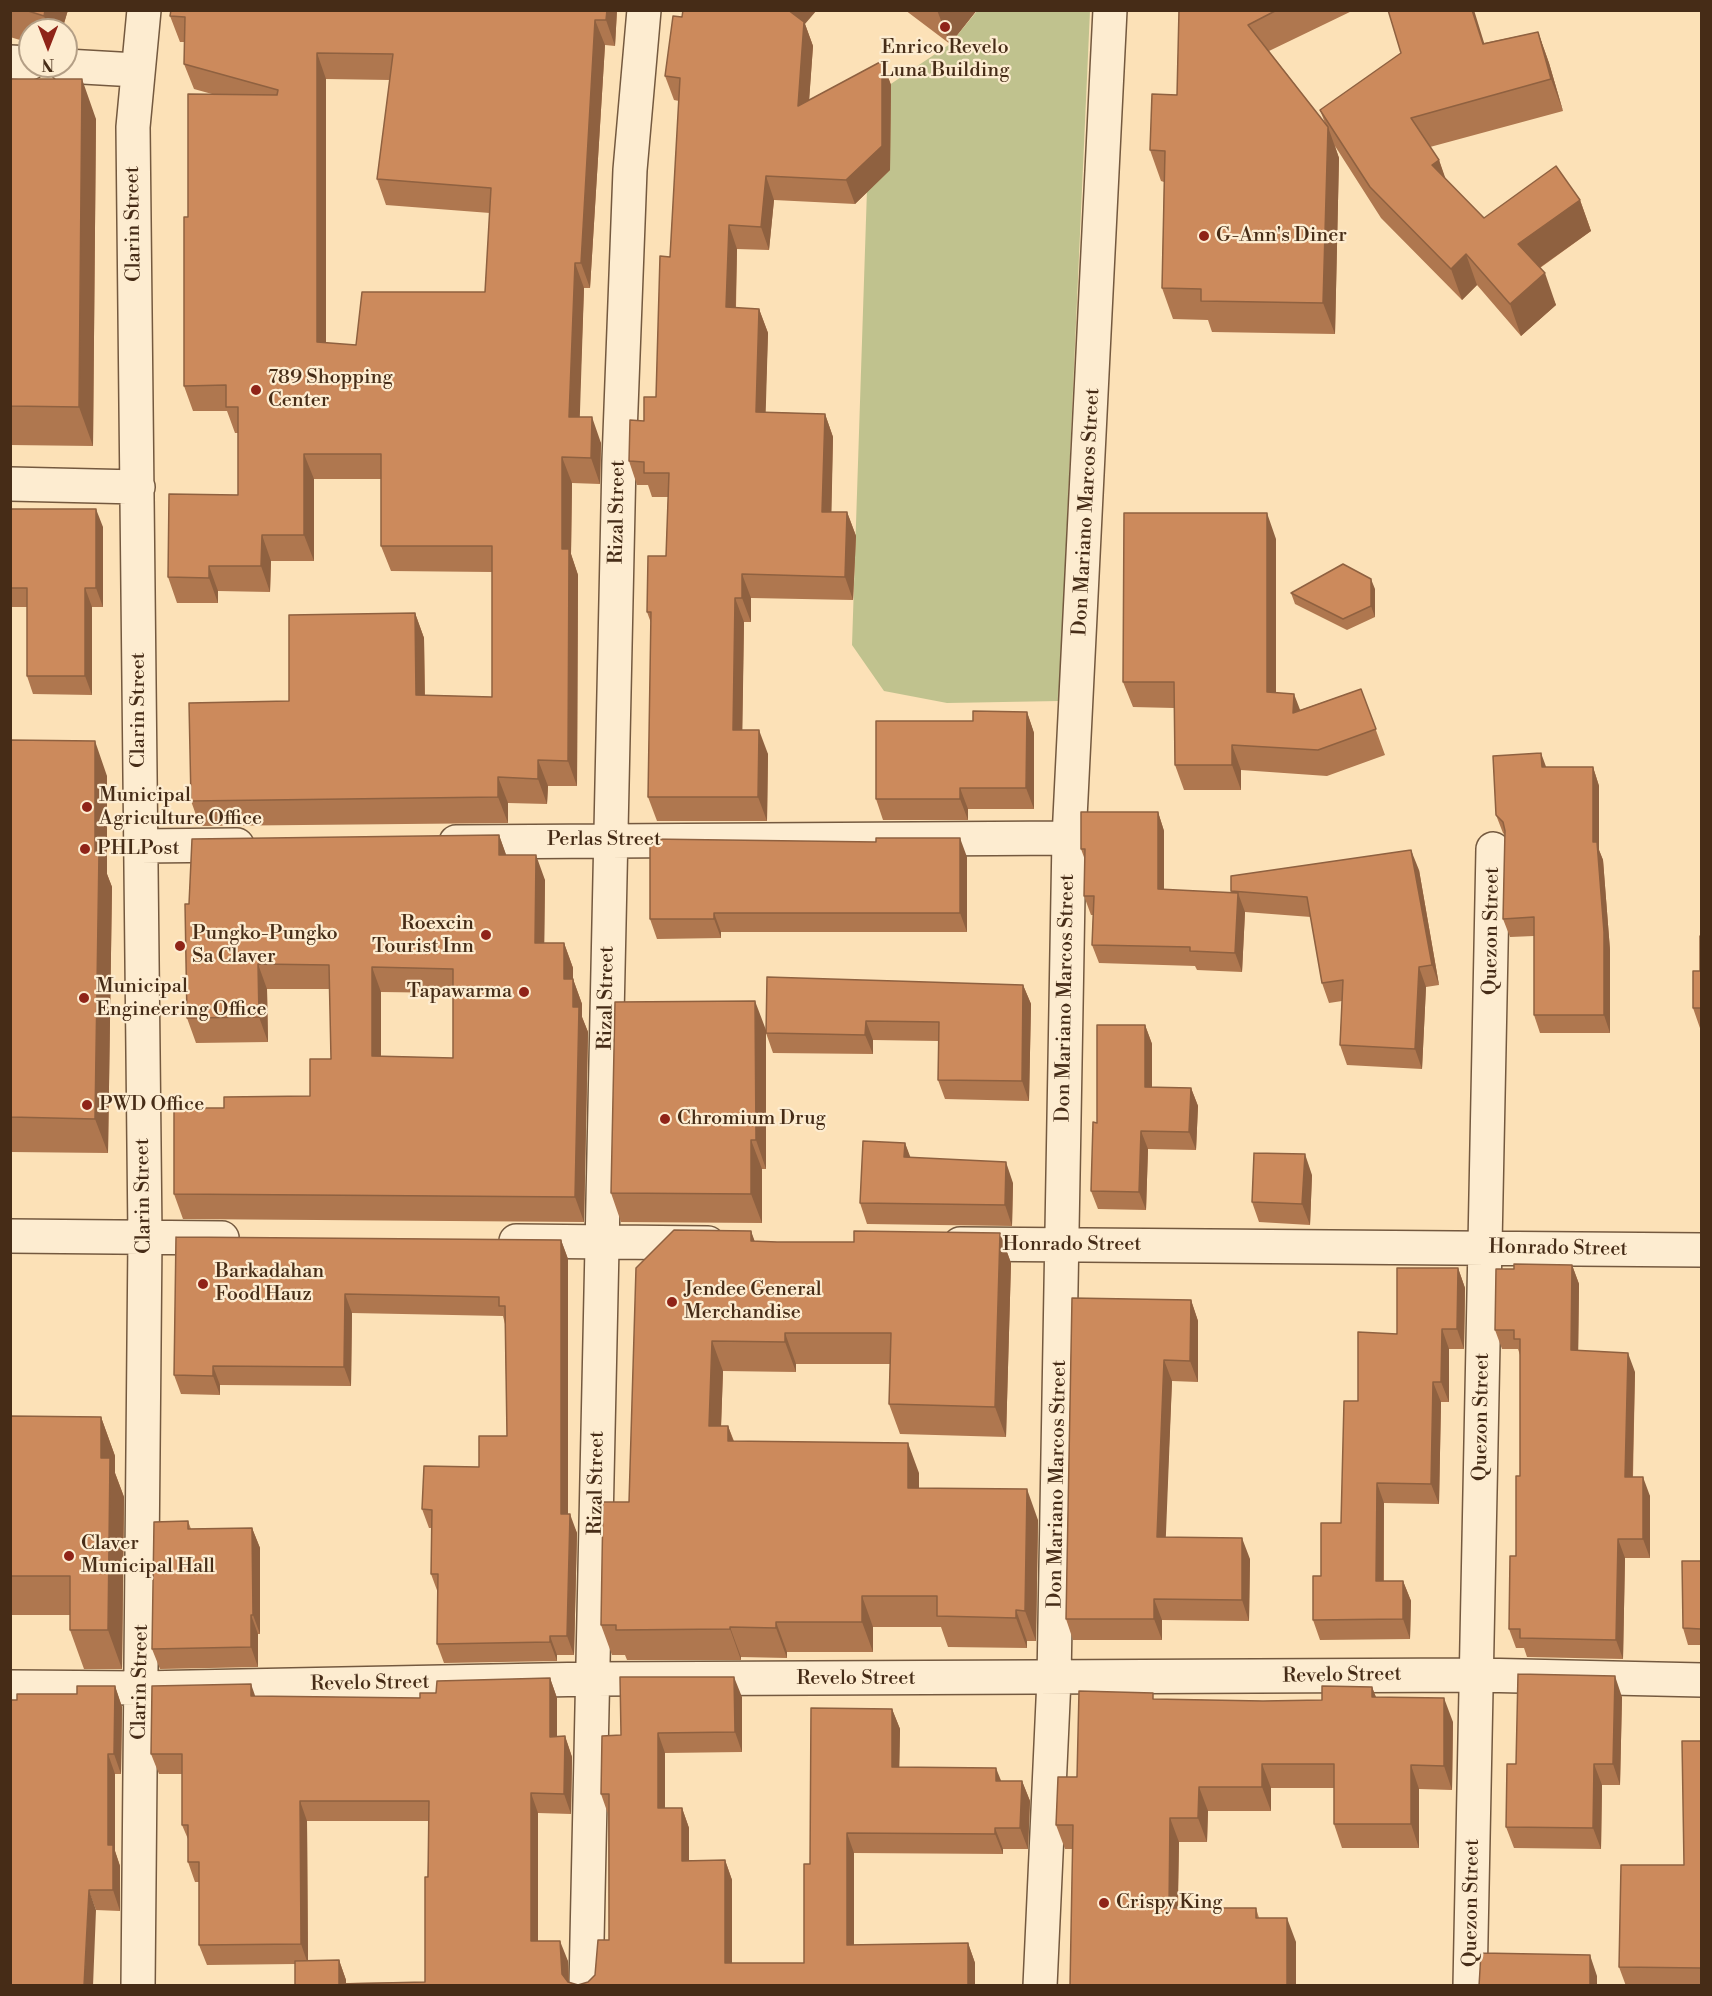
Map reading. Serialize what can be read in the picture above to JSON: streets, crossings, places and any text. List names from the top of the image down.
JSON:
{
  "streets": {
    "street": [
      "Clarin Street",
      "Rizal Street",
      "Don Mariano Marcos Street",
      "Perlas Street",
      "Quezon Street",
      "Honrado Street",
      "Revelo Street"
    ]
  },
  "crossings": [
    ["Clarin Street", "Revelo Street"],
    ["Rizal Street", "Perlas Street"],
    ["Rizal Street", "Revelo Street"],
    ["Don Mariano Marcos Street", "Perlas Street"],
    ["Don Mariano Marcos Street", "Honrado Street"],
    ["Don Mariano Marcos Street", "Revelo Street"],
    ["Quezon Street", "Honrado Street"],
    ["Quezon Street", "Revelo Street"]
  ],
  "places": [
    "Enrico Revelo Luna Building",
    "G-Ann's Diner",
    "789 Shopping Center",
    "Municipal Agriculture Office",
    "PHLPost",
    "Roexcin Tourist Inn",
    "Pungko-Pungko Sa Claver",
    "Tapawarma",
    "Municipal Engineering Office",
    "PWD Office",
    "Chromium Drug",
    "Barkadahan Food Hauz",
    "Jendee General Merchandise",
    "Claver Municipal Hall",
    "Crispy King"
  ],
  "north": "bottom"
}
